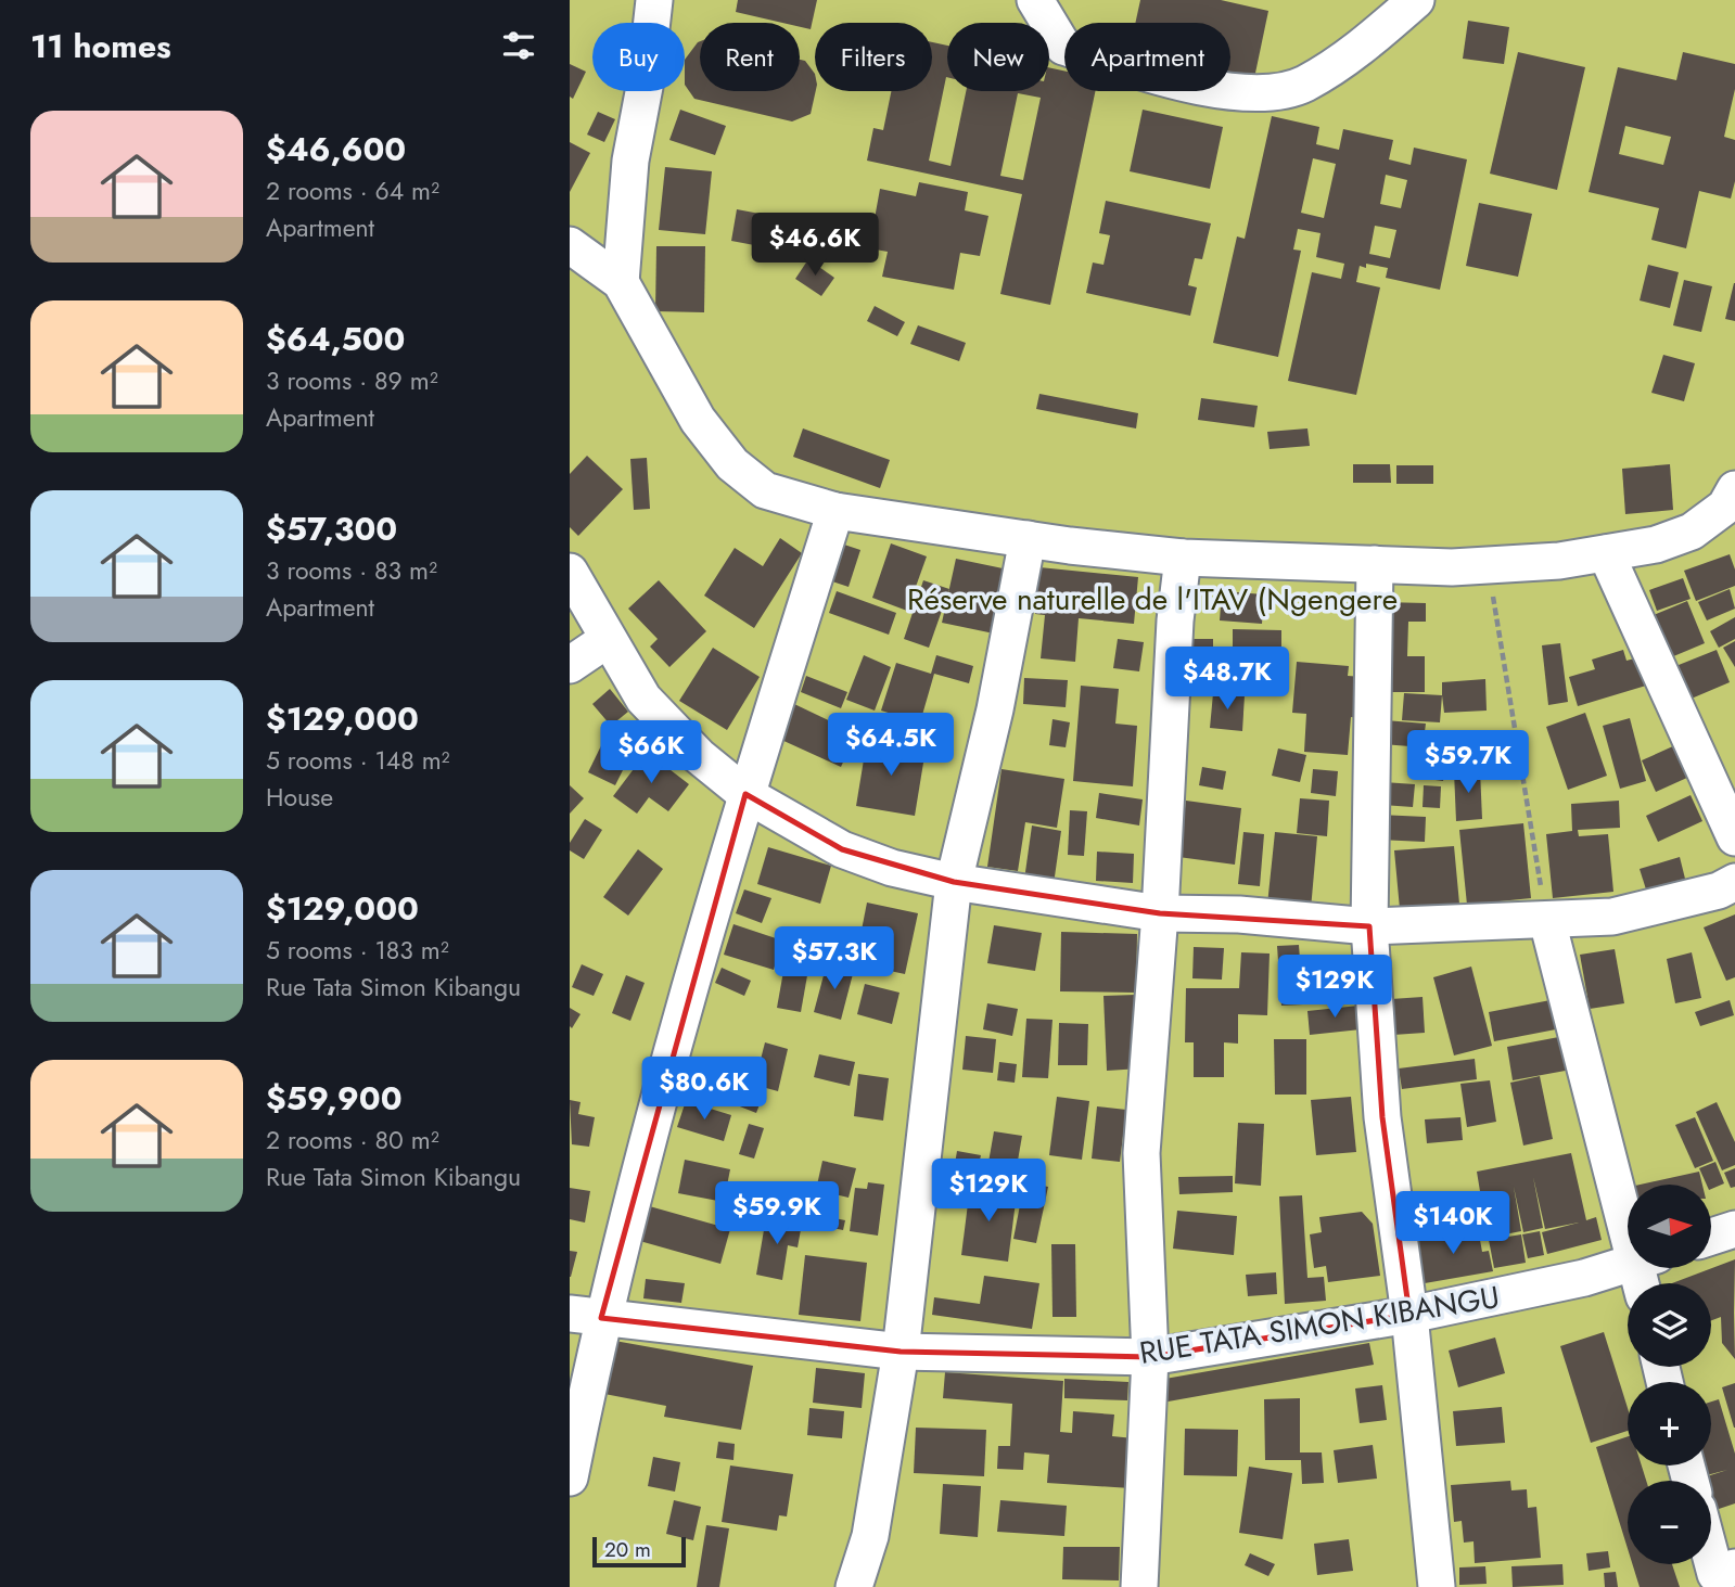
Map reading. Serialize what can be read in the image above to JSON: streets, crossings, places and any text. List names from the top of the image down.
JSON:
{
  "streets": {
    "street": ["RUE TATA SIMON KIBANGU"]
  },
  "parks": ["Réserve naturelle de l'ITAV (Ngengere"],
  "scale_bar": "20 m",
  "north": "right",
  "page": {
    "heading": "11 homes",
    "chip": [
      "Buy",
      "Rent",
      "Filters",
      "New",
      "Apartment"
    ],
    "list": [
      {
        "name": "$46,600",
        "note": "2 rooms · 64 m² · Apartment"
      },
      {
        "name": "$64,500",
        "note": "3 rooms · 89 m² · Apartment"
      },
      {
        "name": "$57,300",
        "note": "3 rooms · 83 m² · Apartment"
      },
      {
        "name": "$129,000",
        "note": "5 rooms · 148 m² · House"
      },
      {
        "name": "$129,000",
        "note": "5 rooms · 183 m² · Rue Tata Simon Kibangu"
      },
      {
        "name": "$59,900",
        "note": "2 rooms · 80 m² · Rue Tata Simon Kibangu"
      }
    ],
    "price": [
      "$46.6K",
      "$48.7K",
      "$64.5K",
      "$66K",
      "$59.7K",
      "$57.3K",
      "$129K",
      "$80.6K",
      "$129K",
      "$59.9K",
      "$140K"
    ],
    "map_buttons": ["+", "−"],
    "scale": "20 m"
  }
}
